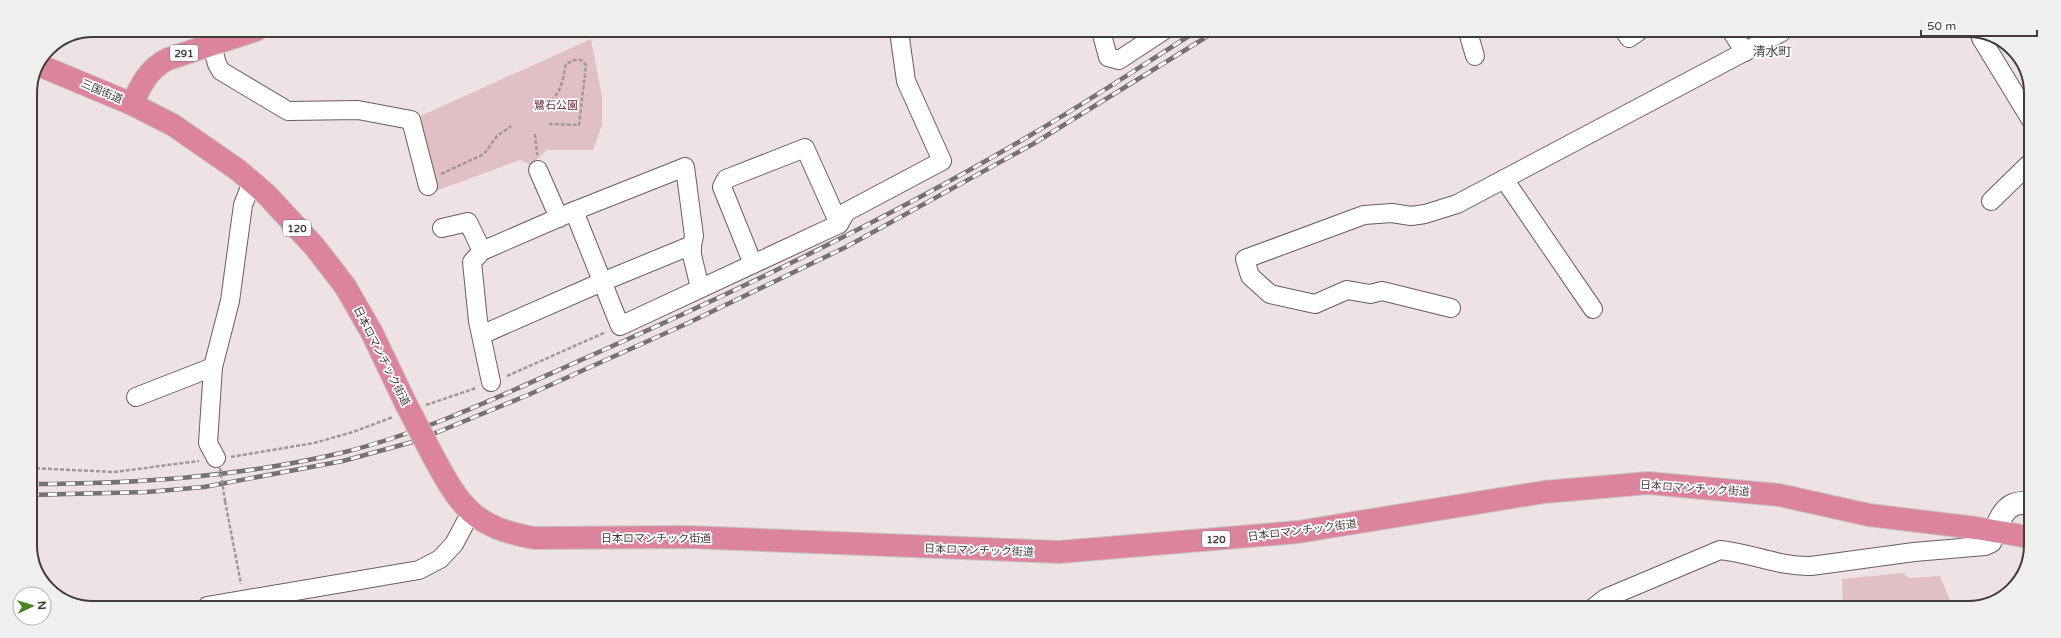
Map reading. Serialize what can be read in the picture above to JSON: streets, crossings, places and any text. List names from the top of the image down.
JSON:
{
  "streets": {
    "highway": [
      "291",
      "三国街道",
      "120",
      "日本ロマンチック街道"
    ]
  },
  "crossings": [
    ["三国街道", "日本ロマンチック街道"]
  ],
  "districts": ["清水町"],
  "parks": ["鷺石公園"],
  "scale_bar": "50 m",
  "north": "right"
}
